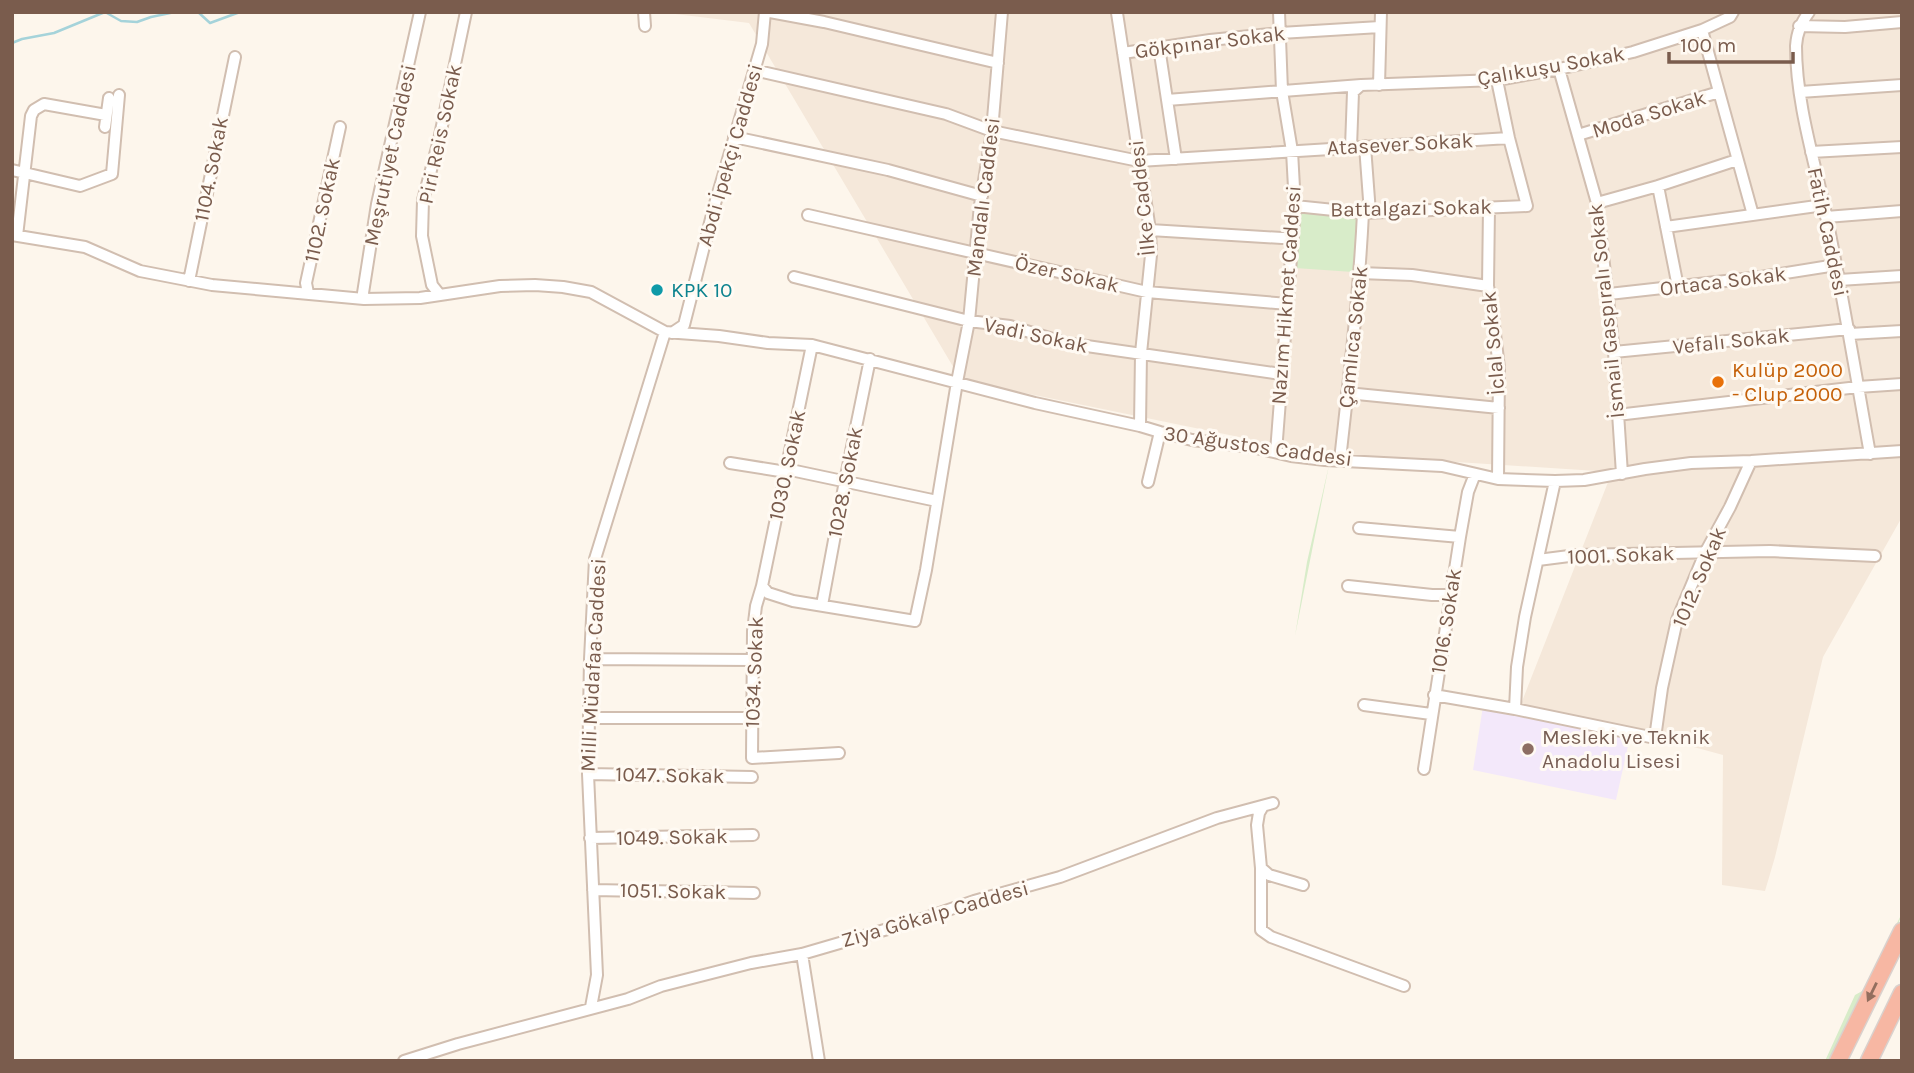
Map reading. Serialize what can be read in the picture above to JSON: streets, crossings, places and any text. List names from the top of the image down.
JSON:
{
  "streets": {
    "street": [
      "Gökpınar Sokak",
      "Çalıkuşu Sokak",
      "Moda Sokak",
      "Piri Reis Sokak",
      "Atasever Sokak",
      "Meşrutiyet Caddesi",
      "Abdi İpekçi Caddesi",
      "1104. Sokak",
      "Mandalı Caddesi",
      "İlke Caddesi",
      "Battalgazi Sokak",
      "1102. Sokak",
      "Fatih Caddesi",
      "Özer Sokak",
      "Ortaca Sokak",
      "Nazım Hikmet Caddesi",
      "İsmail Gaspıralı Sokak",
      "Vadi Sokak",
      "Çamlıca Sokak",
      "Vefalı Sokak",
      "İclal Sokak",
      "30 Ağustos Caddesi",
      "1030. Sokak",
      "1028. Sokak",
      "1001. Sokak",
      "1012. Sokak",
      "1016. Sokak",
      "Milli Müdafaa Caddesi",
      "1034. Sokak",
      "1047. Sokak",
      "1049. Sokak",
      "1051. Sokak",
      "Ziya Gökalp Caddesi"
    ]
  },
  "crossings": [
    ["Gökpınar Sokak", "İlke Caddesi"],
    ["Gökpınar Sokak", "Nazım Hikmet Caddesi"],
    ["Çalıkuşu Sokak", "Nazım Hikmet Caddesi"],
    ["Çalıkuşu Sokak", "İsmail Gaspıralı Sokak"],
    ["Moda Sokak", "İsmail Gaspıralı Sokak"],
    ["Atasever Sokak", "Abdi İpekçi Caddesi"],
    ["Atasever Sokak", "Mandalı Caddesi"],
    ["Atasever Sokak", "İlke Caddesi"],
    ["Atasever Sokak", "Battalgazi Sokak"],
    ["Atasever Sokak", "Nazım Hikmet Caddesi"],
    ["Atasever Sokak", "Çamlıca Sokak"],
    ["Abdi İpekçi Caddesi", "30 Ağustos Caddesi"],
    ["Abdi İpekçi Caddesi", "Milli Müdafaa Caddesi"],
    ["Mandalı Caddesi", "Özer Sokak"],
    ["Mandalı Caddesi", "Vadi Sokak"],
    ["Mandalı Caddesi", "30 Ağustos Caddesi"],
    ["Mandalı Caddesi", "1028. Sokak"],
    ["İlke Caddesi", "Özer Sokak"],
    ["İlke Caddesi", "Vadi Sokak"],
    ["İlke Caddesi", "30 Ağustos Caddesi"],
    ["Battalgazi Sokak", "Nazım Hikmet Caddesi"],
    ["Battalgazi Sokak", "Çamlıca Sokak"],
    ["Battalgazi Sokak", "İclal Sokak"],
    ["Fatih Caddesi", "Ortaca Sokak"],
    ["Fatih Caddesi", "Vefalı Sokak"],
    ["Fatih Caddesi", "30 Ağustos Caddesi"],
    ["Özer Sokak", "Nazım Hikmet Caddesi"],
    ["Ortaca Sokak", "İsmail Gaspıralı Sokak"],
    ["Nazım Hikmet Caddesi", "Vadi Sokak"],
    ["Nazım Hikmet Caddesi", "30 Ağustos Caddesi"],
    ["İsmail Gaspıralı Sokak", "Vefalı Sokak"],
    ["İsmail Gaspıralı Sokak", "30 Ağustos Caddesi"],
    ["Çamlıca Sokak", "30 Ağustos Caddesi"],
    ["İclal Sokak", "30 Ağustos Caddesi"],
    ["30 Ağustos Caddesi", "1030. Sokak"],
    ["30 Ağustos Caddesi", "1028. Sokak"],
    ["30 Ağustos Caddesi", "1012. Sokak"],
    ["30 Ağustos Caddesi", "1016. Sokak"],
    ["30 Ağustos Caddesi", "Milli Müdafaa Caddesi"],
    ["1030. Sokak", "1034. Sokak"],
    ["1001. Sokak", "1012. Sokak"],
    ["Milli Müdafaa Caddesi", "1047. Sokak"],
    ["Milli Müdafaa Caddesi", "1049. Sokak"],
    ["Milli Müdafaa Caddesi", "1051. Sokak"],
    ["Milli Müdafaa Caddesi", "Ziya Gökalp Caddesi"]
  ],
  "places": ["KPK 10", "Kulüp 2000 - Clup 2000", "Mesleki ve Teknik Anadolu Lisesi"],
  "scale_bar": "100 m"
}
